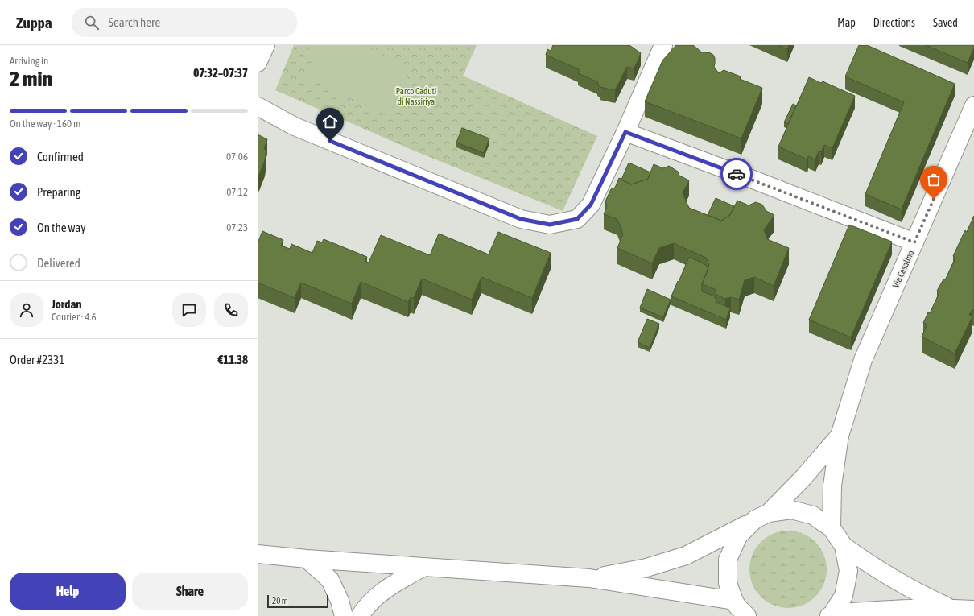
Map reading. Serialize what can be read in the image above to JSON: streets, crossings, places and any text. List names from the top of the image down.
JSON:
{
  "streets": {
    "street": ["Via Casalino"]
  },
  "parks": ["Parco Caduti di Nassiriya"],
  "scale_bar": "20 m",
  "page": {
    "header": "Zuppa",
    "search": "Search here",
    "nav": ["Map", "Directions", "Saved"],
    "heading": ["2 min", "Arriving in", "07:32–07:37"],
    "panel": [
      "Jordan",
      "Courier · 4.6",
      "Order #2331",
      "€11.38"
    ],
    "bar": "On the way · 160 m",
    "list": [
      ["Confirmed", "07:06"],
      ["Preparing", "07:12"],
      ["On the way", "07:23"],
      "Delivered"
    ],
    "buttons": ["Help", "Share"],
    "scale": "20 m"
  }
}
